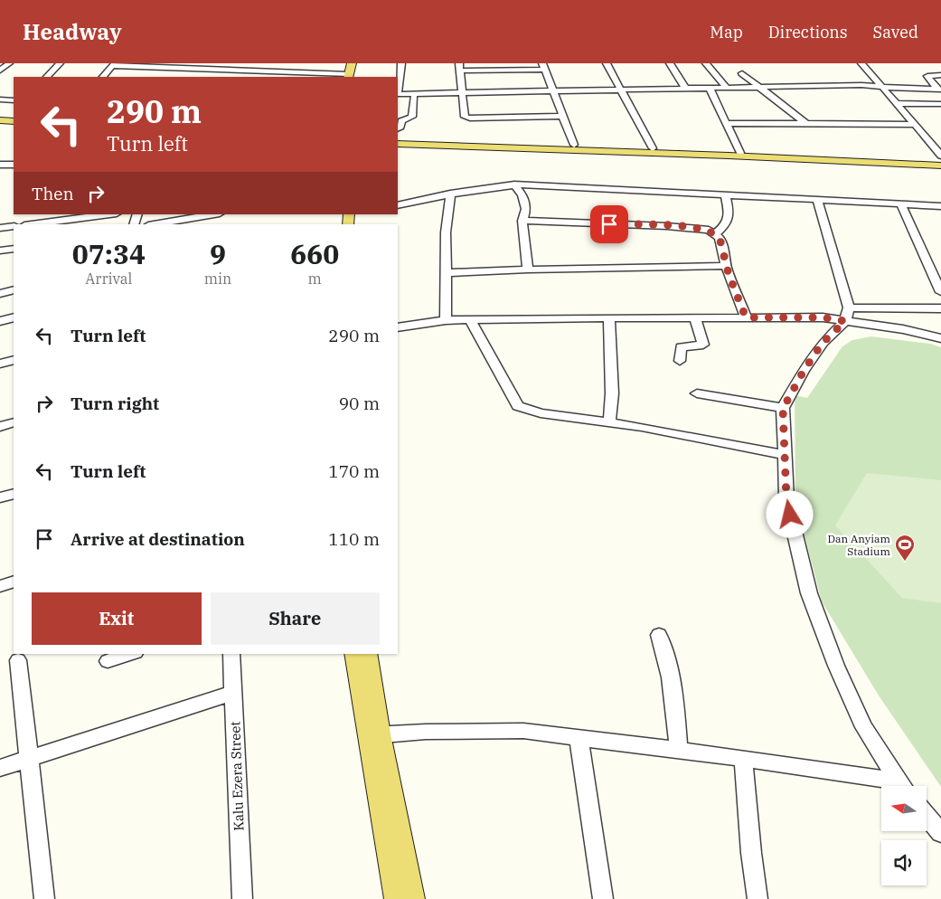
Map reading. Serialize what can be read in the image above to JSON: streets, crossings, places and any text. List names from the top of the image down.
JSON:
{
  "streets": {
    "street": ["Kalu Ezera Street"]
  },
  "places": {
    "sports": ["Dan Anyiam Stadium"]
  },
  "north": "left",
  "page": {
    "header": "Headway",
    "nav": ["Map", "Directions", "Saved"],
    "turn": ["290 m", "Turn left"],
    "then": "Then",
    "eta": [
      "07:34",
      "Arrival",
      "9",
      "min",
      "660",
      "m"
    ],
    "list": [
      {
        "name": "Turn left",
        "value": "290 m"
      },
      {
        "name": "Turn right",
        "value": "90 m"
      },
      {
        "name": "Turn left",
        "value": "170 m"
      },
      {
        "name": "Arrive at destination",
        "value": "110 m"
      }
    ],
    "buttons": ["Exit", "Share"]
  }
}
